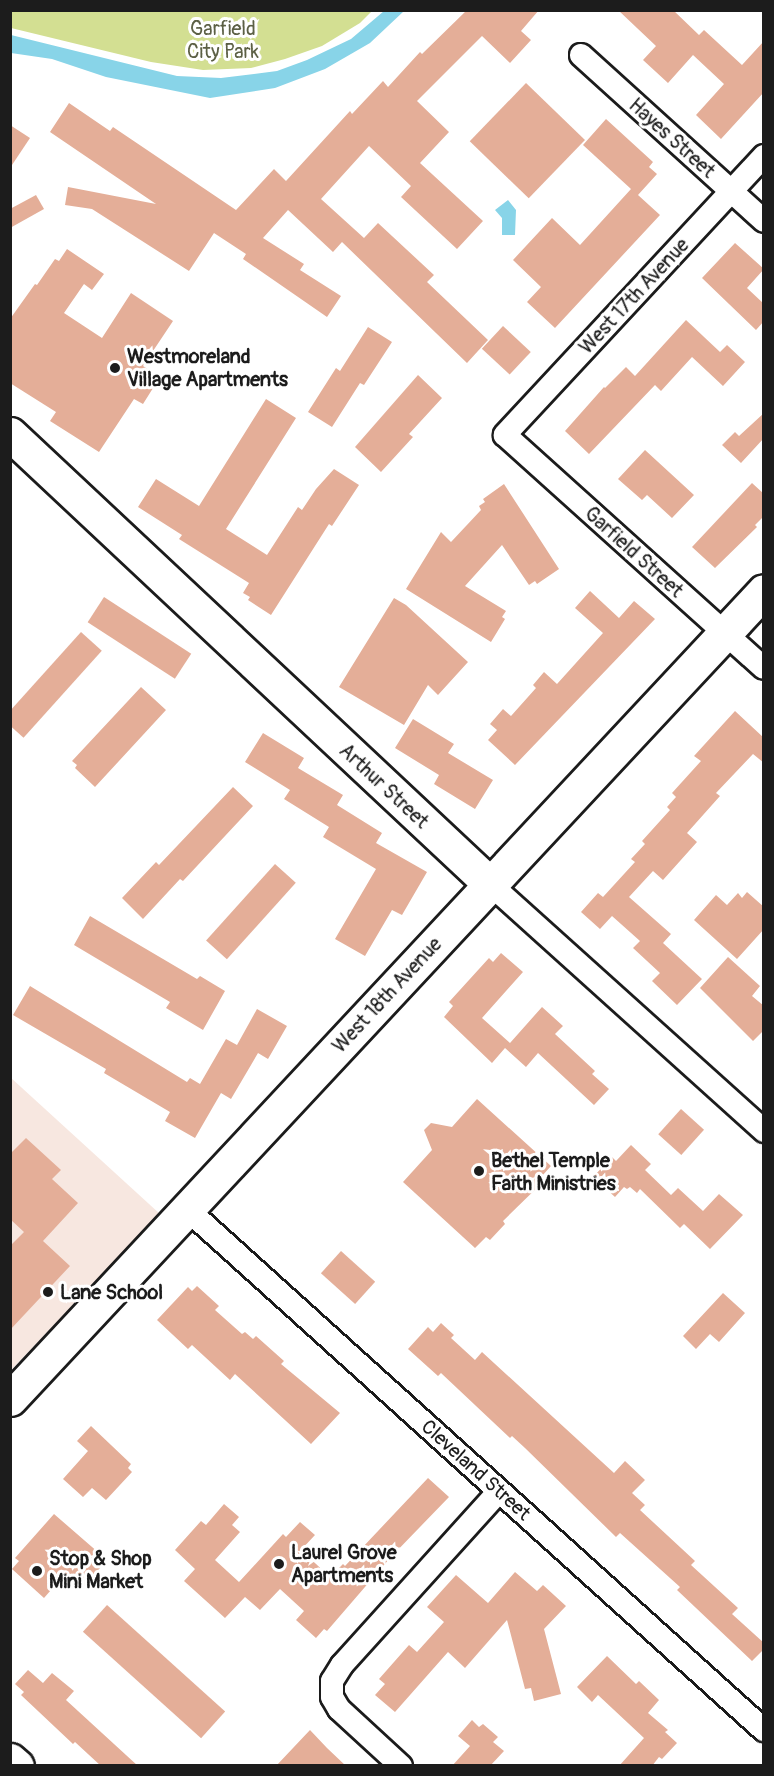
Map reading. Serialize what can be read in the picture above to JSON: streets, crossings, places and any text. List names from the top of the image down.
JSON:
{
  "streets": {
    "main road": ["Arthur Street", "West 18th Avenue"],
    "street": [
      "Hayes Street",
      "West 17th Avenue",
      "Garfield Street",
      "Cleveland Street"
    ]
  },
  "crossings": [
    ["Hayes Street", "West 17th Avenue"],
    ["West 17th Avenue", "Garfield Street"],
    ["Garfield Street", "West 18th Avenue"],
    ["Arthur Street", "West 18th Avenue"],
    ["West 18th Avenue", "Cleveland Street"]
  ],
  "parks": ["Garfield City Park"],
  "places": [
    "Westmoreland Village Apartments",
    "Bethel Temple Faith Ministries",
    "Lane School",
    "Laurel Grove Apartments",
    "Stop & Shop Mini Market"
  ]
}
